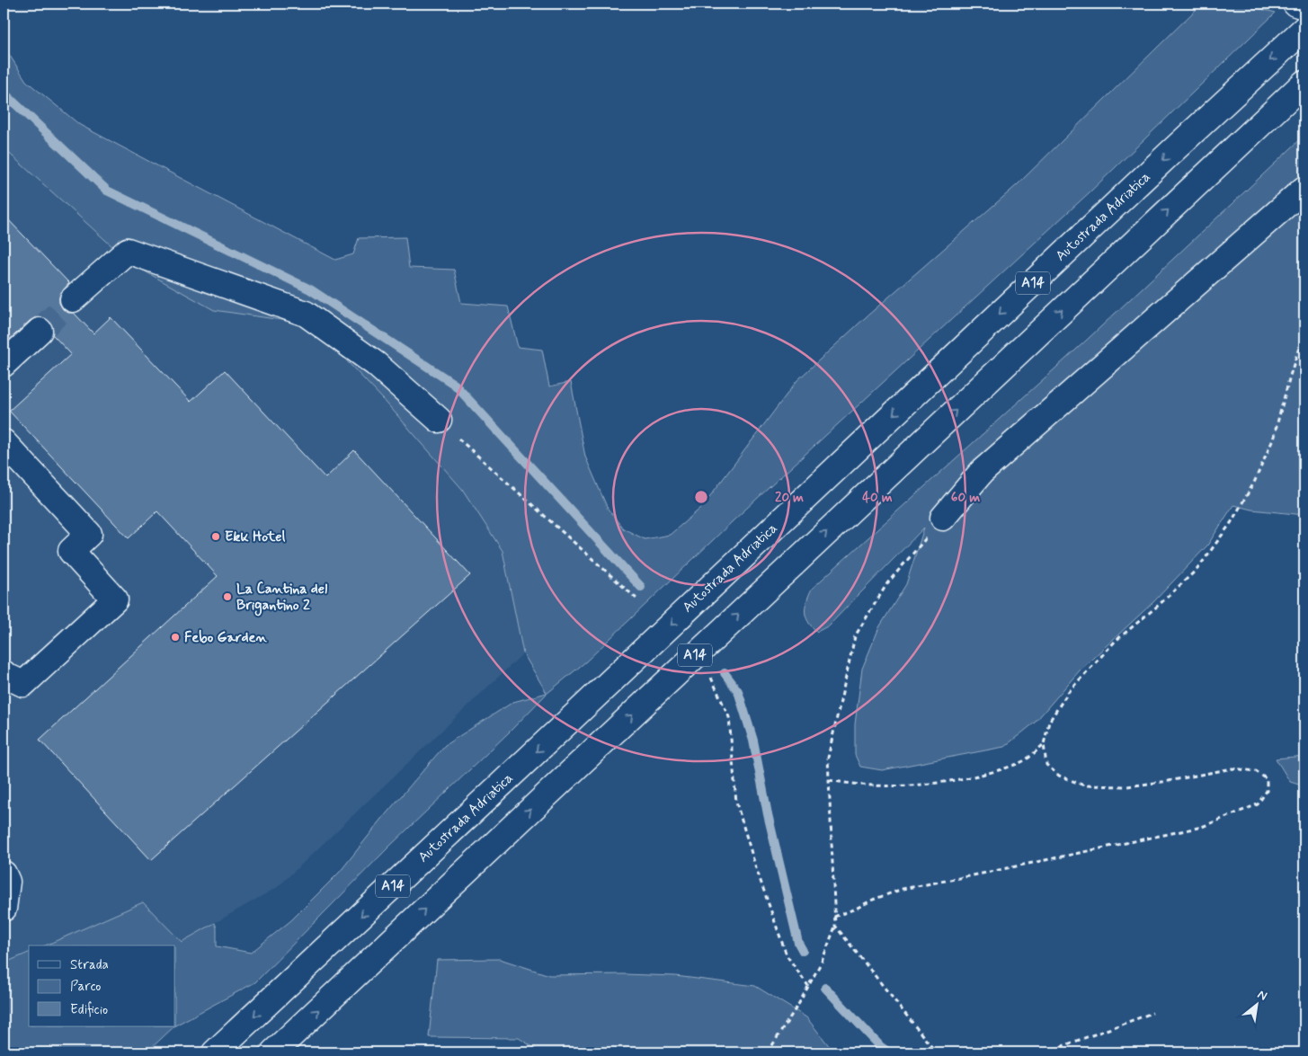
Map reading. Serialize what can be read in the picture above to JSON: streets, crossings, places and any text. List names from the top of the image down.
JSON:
{
  "streets": {
    "main road": ["Autostrada Adriatica", "A14"]
  },
  "places": ["Ekk Hotel", "La Cantina del Brigantino 2", "Febo Garden"],
  "legend": ["Strada", "Parco", "Edificio"],
  "north": "top right",
  "rings": ["20 m", "40 m", "60 m"]
}
